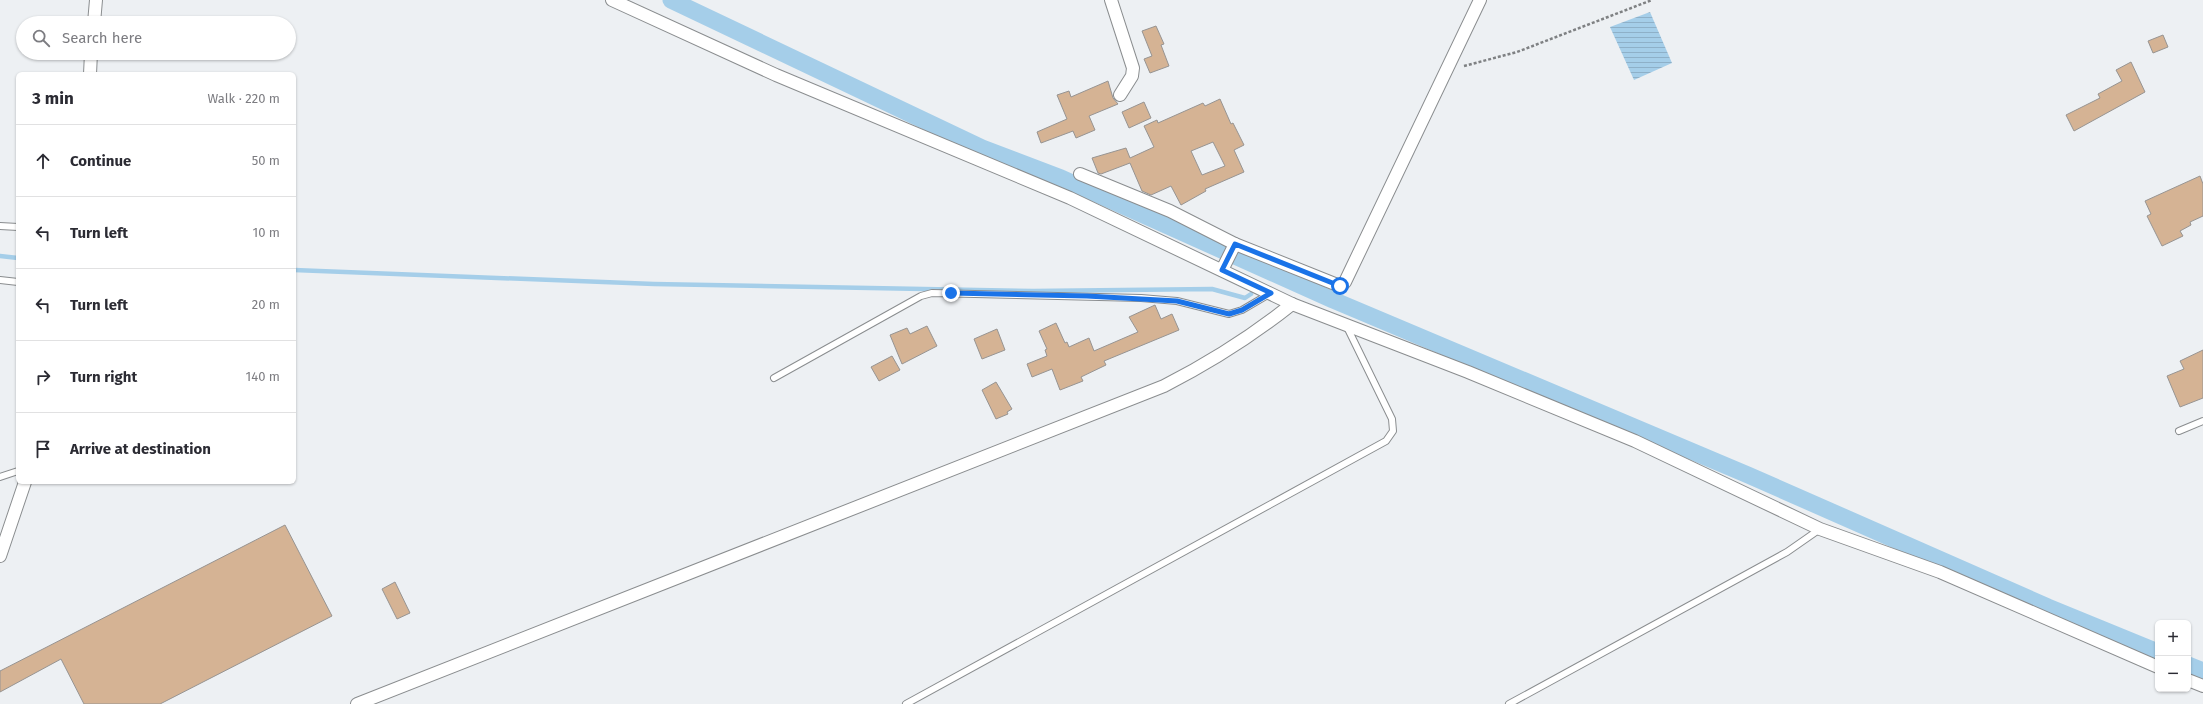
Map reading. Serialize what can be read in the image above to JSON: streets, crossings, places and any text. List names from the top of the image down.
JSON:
{
  "page": {
    "search": "Search here",
    "heading": ["3 min", "Walk · 220 m"],
    "list": [
      ["Continue", "50 m"],
      ["Turn left", "10 m"],
      ["Turn left", "20 m"],
      ["Turn right", "140 m"],
      "Arrive at destination"
    ],
    "map_buttons": ["+", "−"]
  }
}
